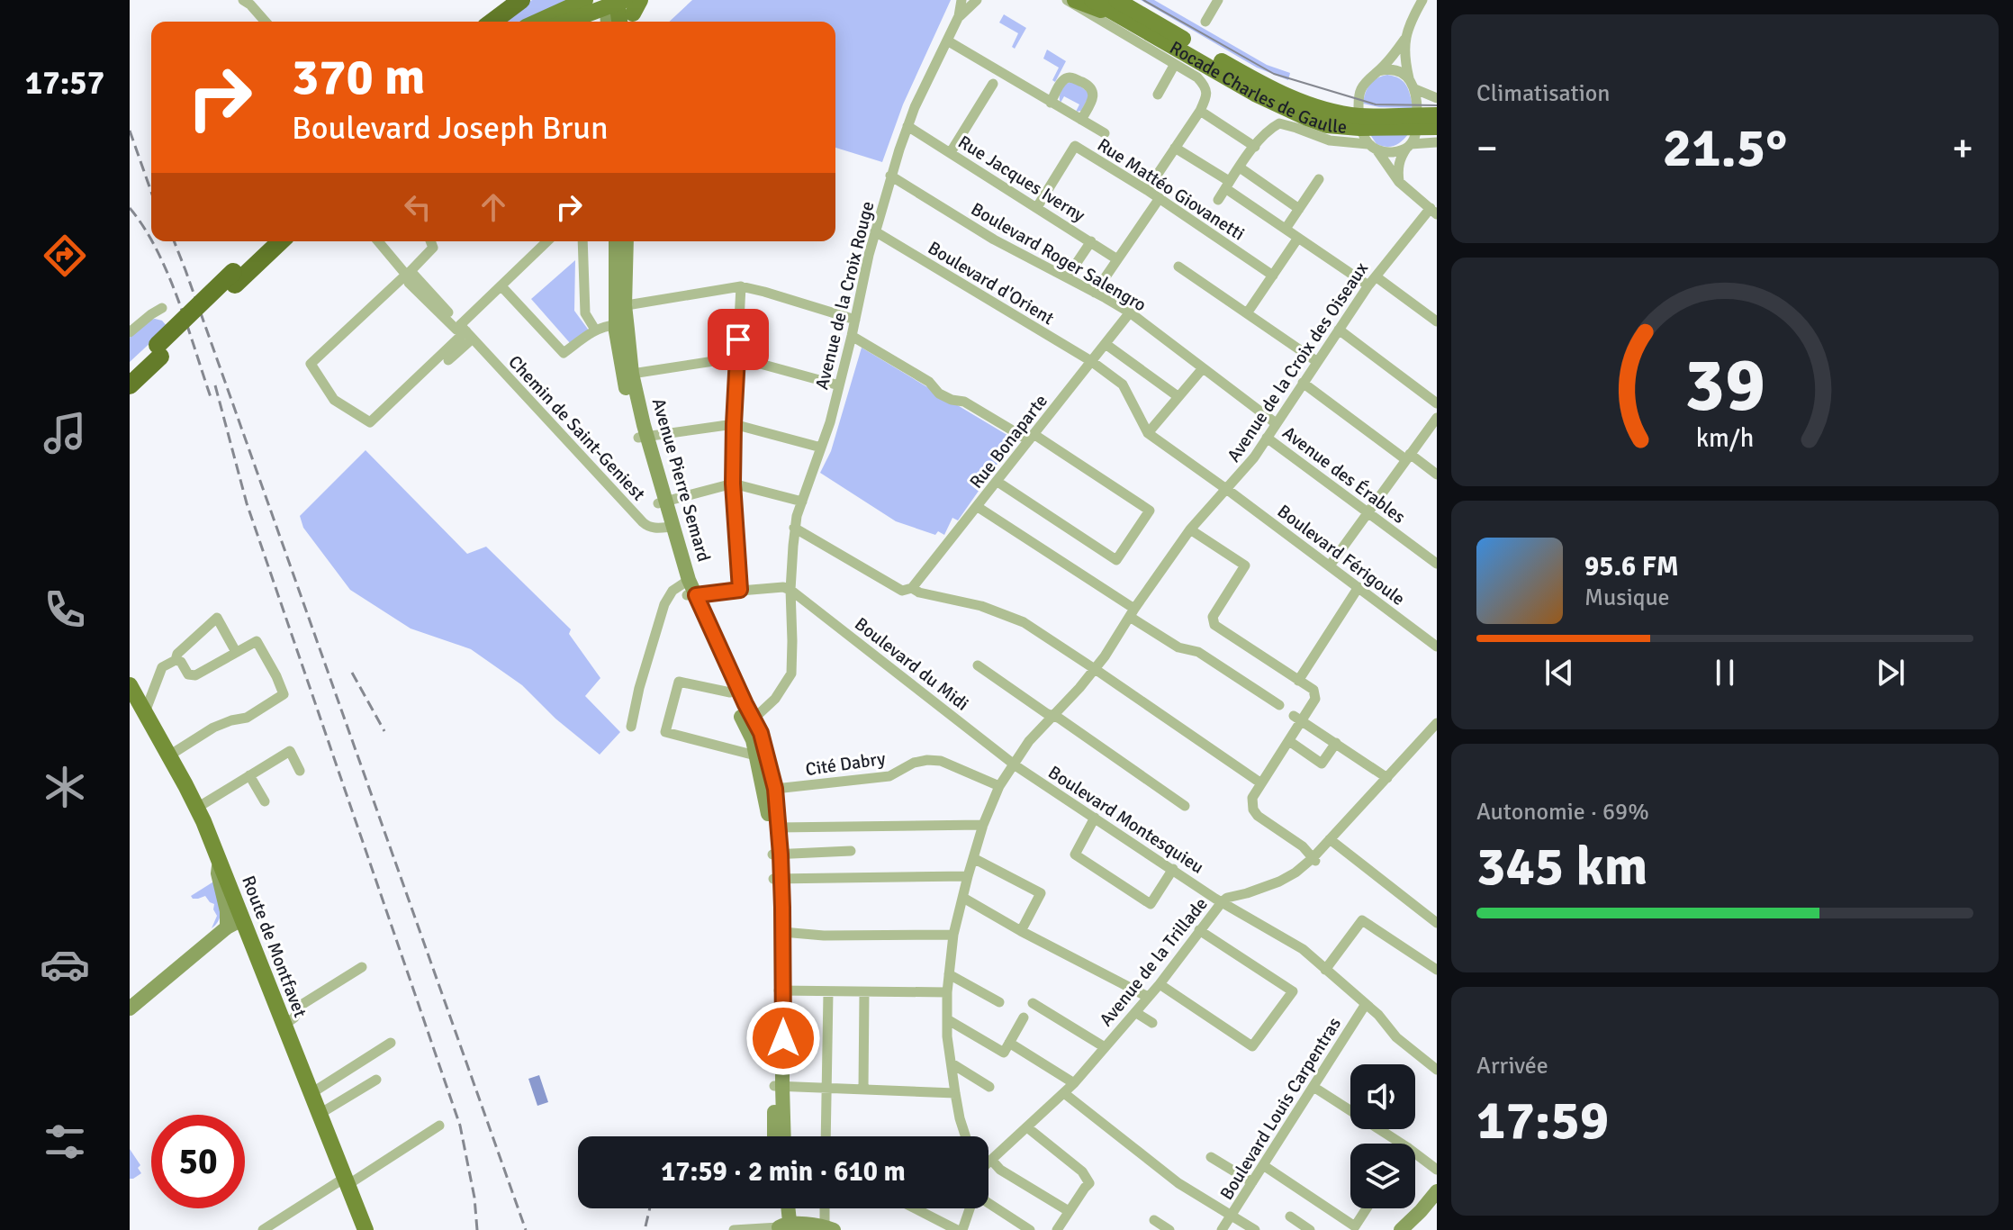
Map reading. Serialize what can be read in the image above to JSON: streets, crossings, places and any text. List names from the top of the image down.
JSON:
{
  "streets": {
    "main road": ["Rocade Charles de Gaulle", "Avenue Pierre Semard", "Route de Montfavet"],
    "street": [
      "Rue Jacques Iverny",
      "Rue Mattéo Giovanetti",
      "Boulevard Roger Salengro",
      "Boulevard d'Orient",
      "Avenue de la Croix Rouge",
      "Avenue de la Croix des Oiseaux",
      "Chemin de Saint-Geniest",
      "Rue Bonaparte",
      "Avenue des Érables",
      "Boulevard Férigoule",
      "Boulevard du Midi",
      "Cité Dabry",
      "Boulevard Montesquieu",
      "Avenue de la Trillade",
      "Boulevard Louis Carpentras"
    ]
  },
  "crossings": [
    ["Rue Jacques Iverny", "Rue Mattéo Giovanetti"],
    ["Rue Jacques Iverny", "Avenue de la Croix Rouge"],
    ["Boulevard Roger Salengro", "Avenue de la Croix Rouge"],
    ["Boulevard Roger Salengro", "Avenue de la Croix des Oiseaux"],
    ["Boulevard Roger Salengro", "Rue Bonaparte"],
    ["Boulevard d'Orient", "Avenue de la Croix Rouge"],
    ["Boulevard d'Orient", "Rue Bonaparte"],
    ["Boulevard d'Orient", "Boulevard Férigoule"],
    ["Avenue de la Croix Rouge", "Avenue Pierre Semard"],
    ["Avenue de la Croix Rouge", "Boulevard du Midi"],
    ["Avenue de la Croix des Oiseaux", "Avenue des Érables"],
    ["Avenue de la Croix des Oiseaux", "Boulevard Férigoule"],
    ["Avenue de la Croix des Oiseaux", "Boulevard du Midi"],
    ["Avenue de la Croix des Oiseaux", "Cité Dabry"],
    ["Avenue de la Croix des Oiseaux", "Boulevard Montesquieu"],
    ["Chemin de Saint-Geniest", "Avenue Pierre Semard"],
    ["Avenue Pierre Semard", "Cité Dabry"],
    ["Boulevard du Midi", "Boulevard Montesquieu"],
    ["Boulevard Montesquieu", "Avenue de la Trillade"],
    ["Boulevard Montesquieu", "Boulevard Louis Carpentras"]
  ],
  "page": {
    "tabs": "17:57",
    "tile": [
      "Climatisation",
      ["Autonomie · 69%", "345 km"],
      ["Arrivée", "17:59"]
    ],
    "turn": ["370 m", "Boulevard Joseph Brun"],
    "heat": ["−", "21.5°", "+"],
    "song": ["95.6 FM", "Musique"],
    "limit": "50",
    "trip": "17:59 · 2 min · 610 m",
    "gauge": ["39", "km/h"]
  }
}
